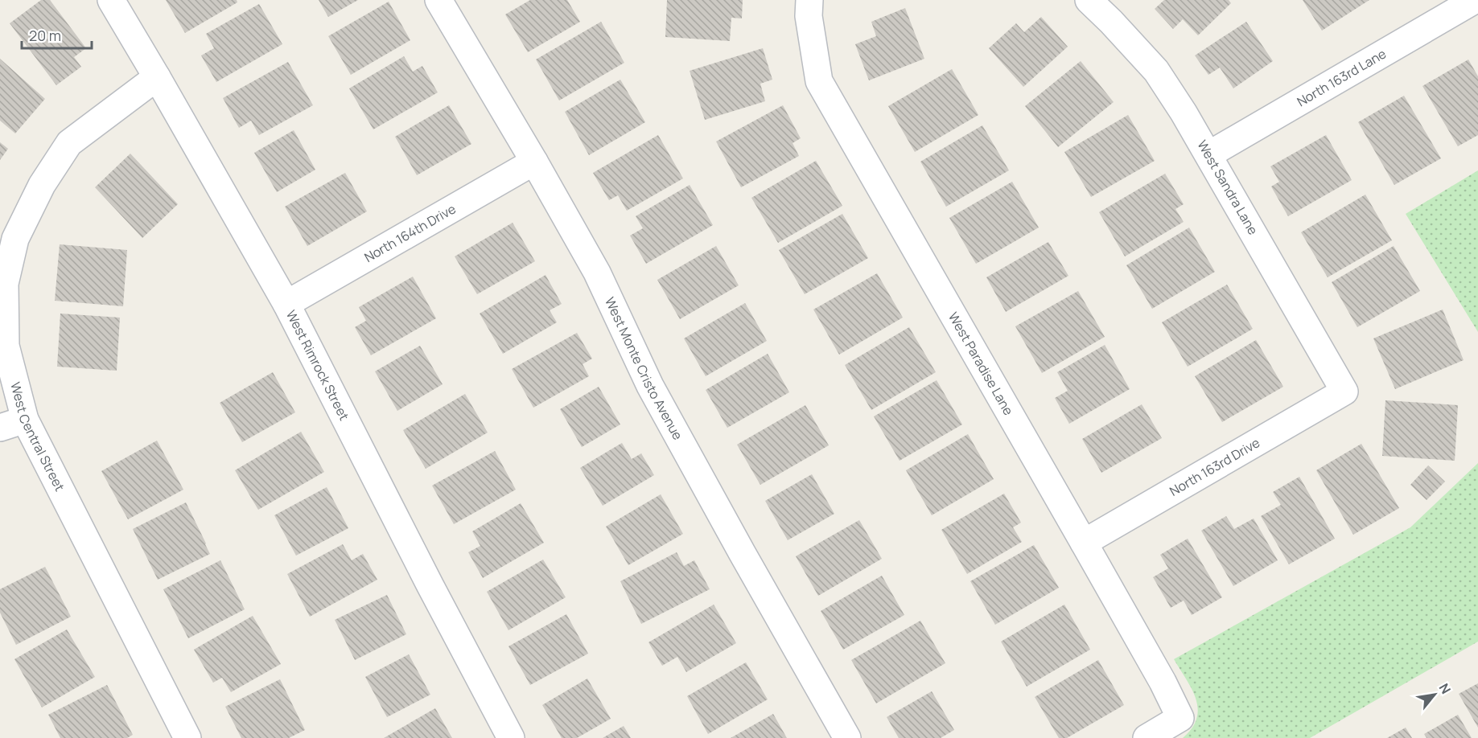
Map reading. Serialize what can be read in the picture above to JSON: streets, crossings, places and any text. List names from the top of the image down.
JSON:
{
  "streets": {
    "street": [
      "North 163rd Lane",
      "West Sandra Lane",
      "North 164th Drive",
      "West Paradise Lane",
      "West Rimrock Street",
      "West Monte Cristo Avenue",
      "West Central Street",
      "North 163rd Drive"
    ]
  },
  "crossings": [
    ["North 163rd Lane", "West Sandra Lane"],
    ["West Sandra Lane", "North 163rd Drive"],
    ["North 164th Drive", "West Rimrock Street"],
    ["North 164th Drive", "West Monte Cristo Avenue"],
    ["West Paradise Lane", "North 163rd Drive"],
    ["West Rimrock Street", "West Central Street"]
  ],
  "scale_bar": "20 m",
  "north": "top right"
}
